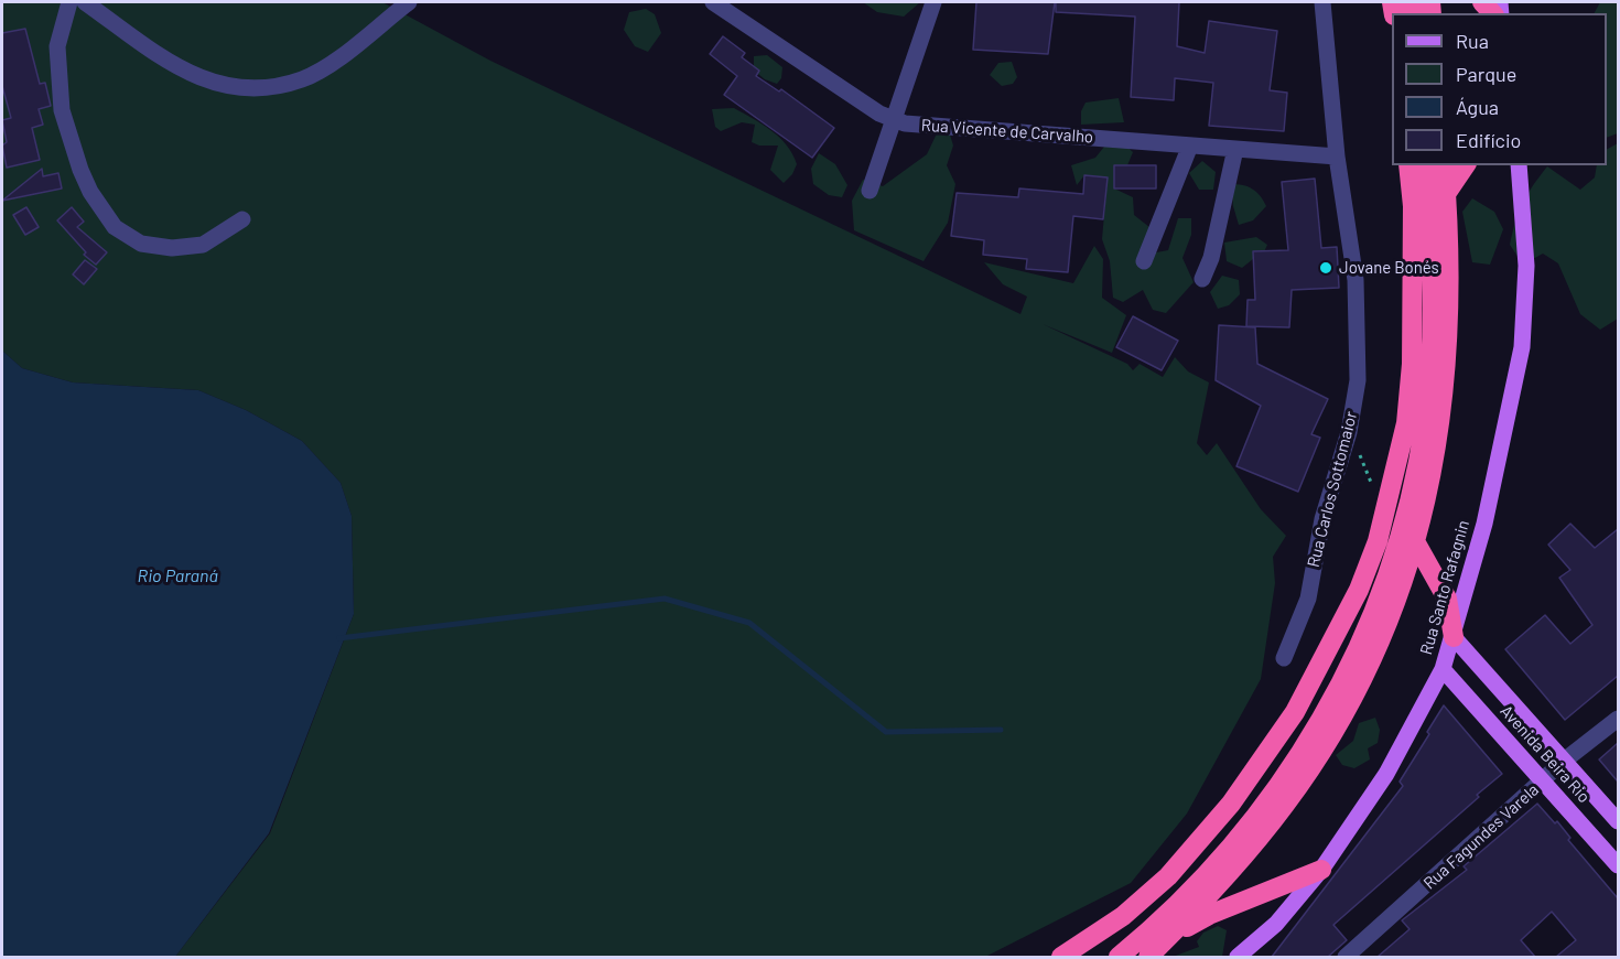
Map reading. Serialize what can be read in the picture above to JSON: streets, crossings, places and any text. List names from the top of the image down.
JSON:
{
  "streets": {
    "main road": ["Rua Santo Rafagnin", "Avenida Beira Rio"],
    "street": ["Rua Vicente de Carvalho", "Rua Carlos Sottomaior", "Rua Fagundes Varela"]
  },
  "crossings": [
    ["Rua Vicente de Carvalho", "Rua Carlos Sottomaior"],
    ["Rua Santo Rafagnin", "Avenida Beira Rio"],
    ["Avenida Beira Rio", "Rua Fagundes Varela"]
  ],
  "water": ["Rio Paraná"],
  "places": ["Jovane Bonés"],
  "legend": [
    "Rua",
    "Parque",
    "Água",
    "Edifício"
  ]
}
